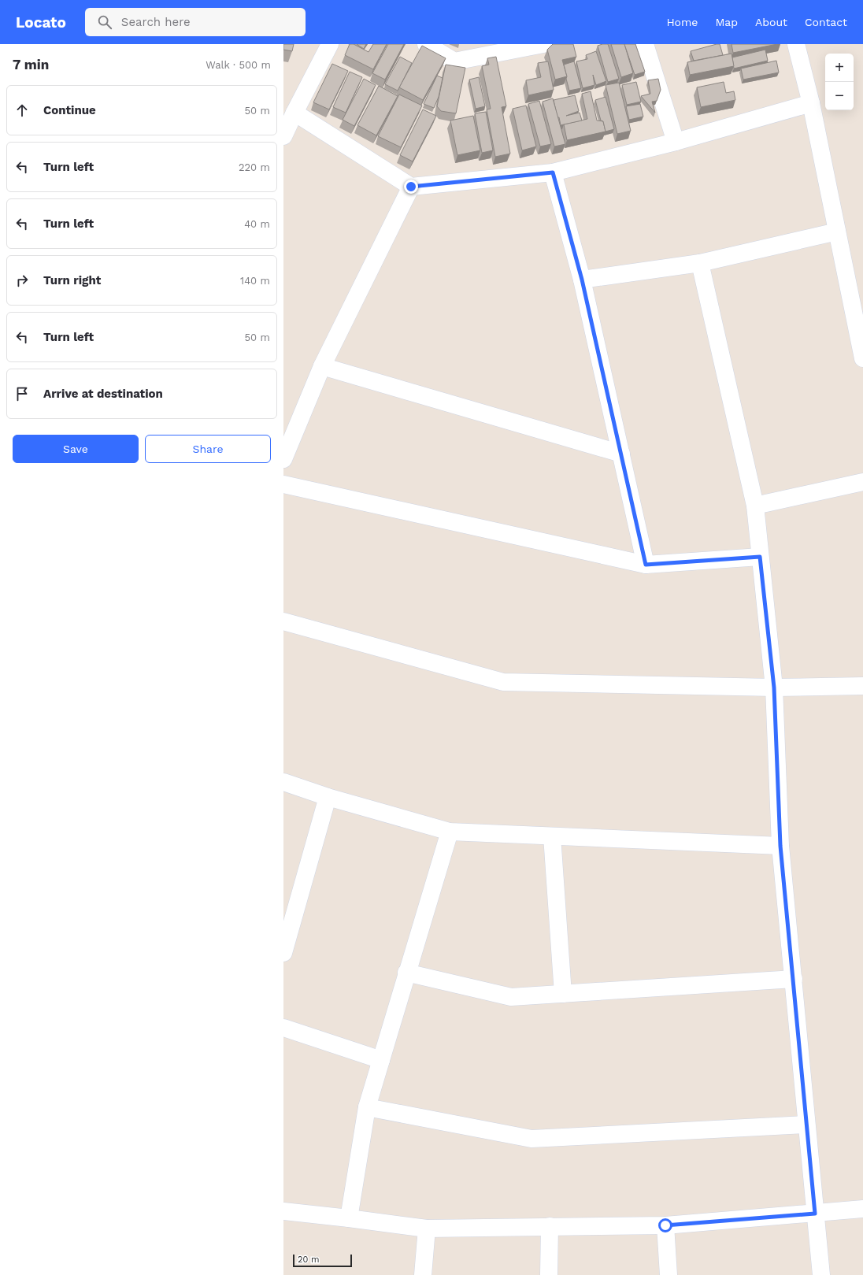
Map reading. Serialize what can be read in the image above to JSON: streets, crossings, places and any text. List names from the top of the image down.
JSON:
{
  "scale_bar": "20 m",
  "page": {
    "header": "Locato",
    "search": "Search here",
    "nav": [
      "Home",
      "Map",
      "About",
      "Contact"
    ],
    "heading": ["7 min", "Walk · 500 m"],
    "map_buttons": ["+", "−"],
    "list": [
      ["Continue", "50 m"],
      ["Turn left", "220 m"],
      ["Turn left", "40 m"],
      ["Turn right", "140 m"],
      ["Turn left", "50 m"],
      "Arrive at destination"
    ],
    "buttons": ["Save", "Share"],
    "scale": "20 m"
  }
}
